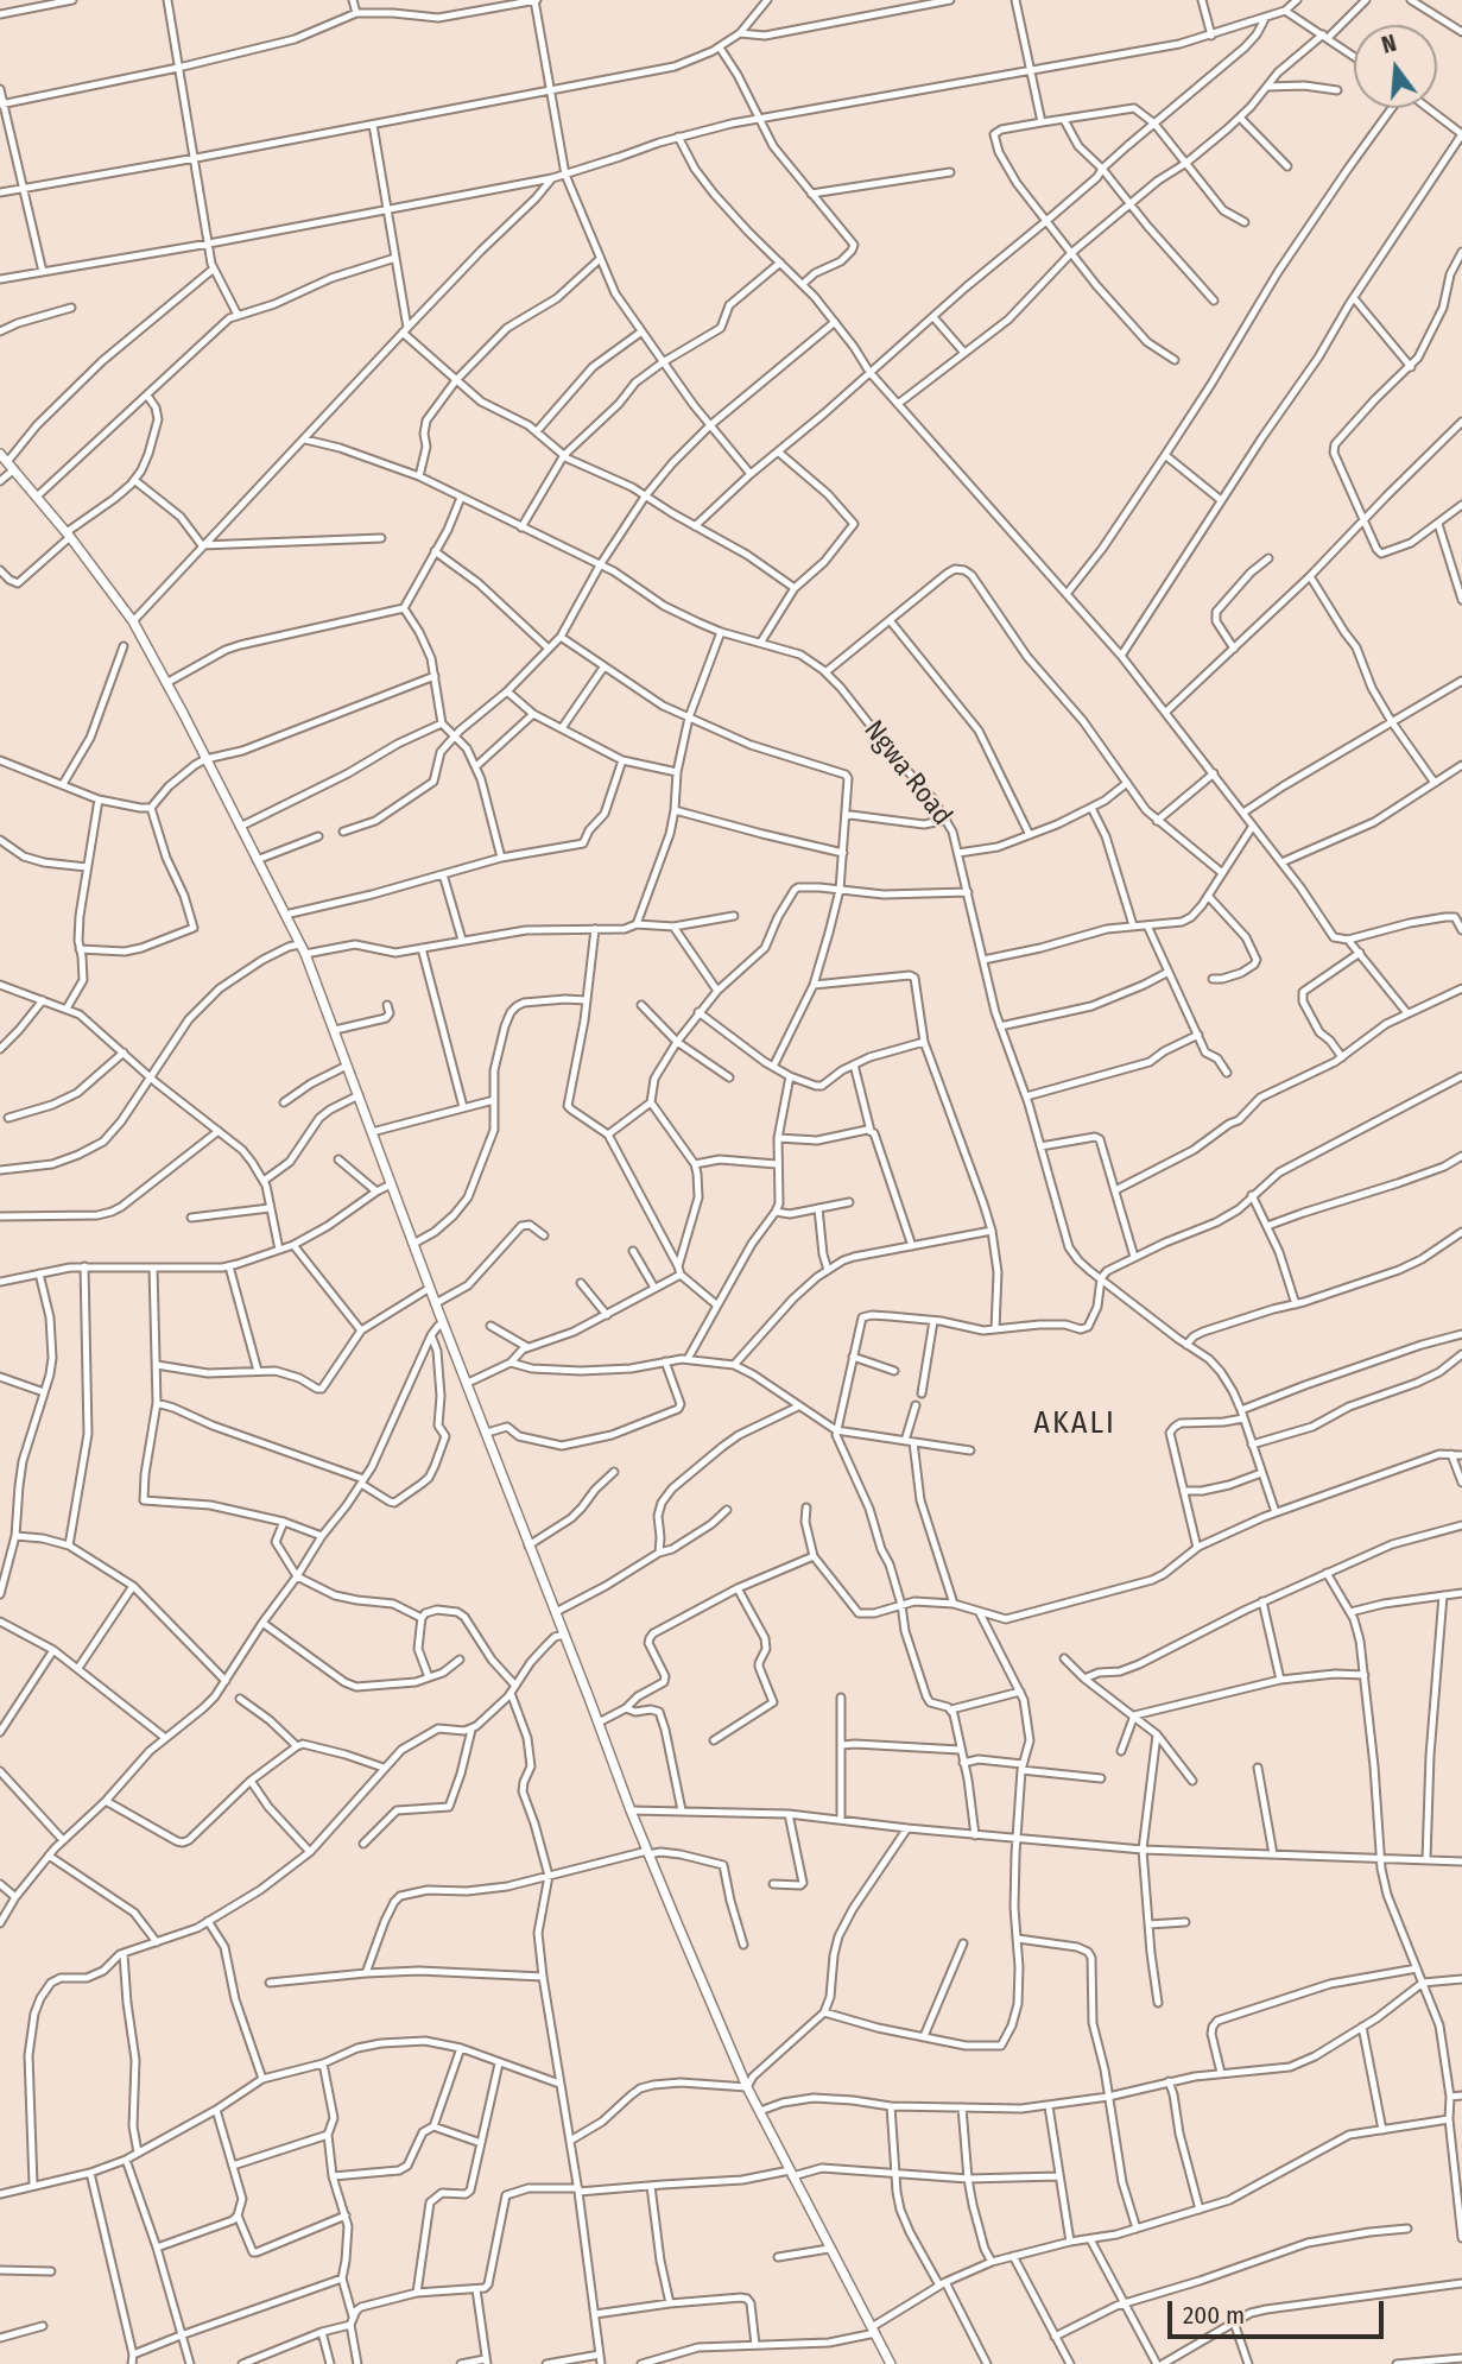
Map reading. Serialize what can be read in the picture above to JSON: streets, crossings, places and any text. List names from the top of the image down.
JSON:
{
  "streets": {
    "street": ["Ngwa Road"]
  },
  "districts": ["AKALI"],
  "scale_bar": "200 m",
  "north": "top"
}
